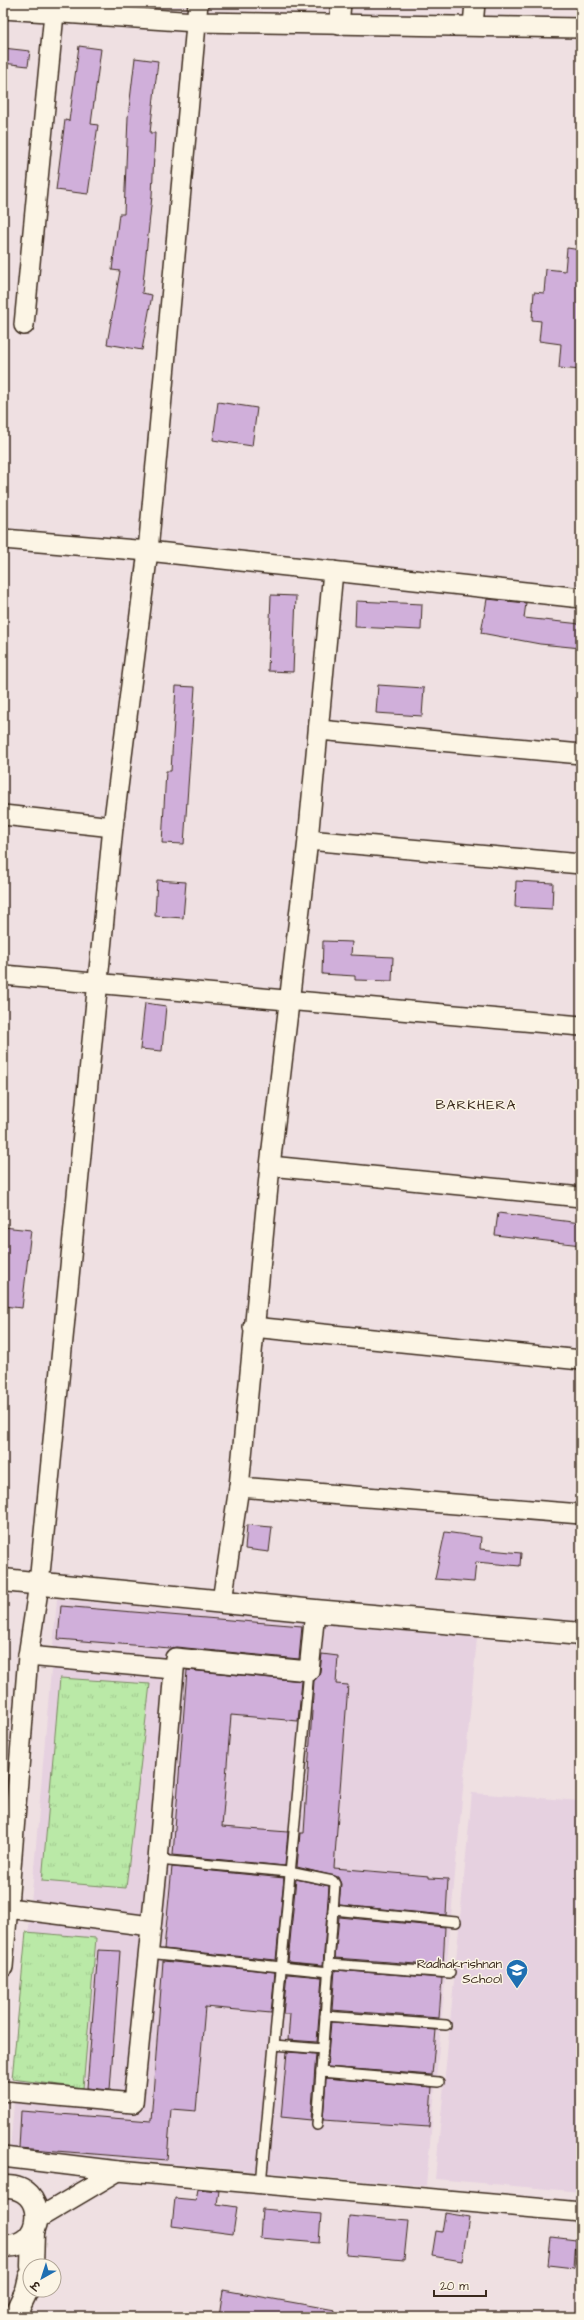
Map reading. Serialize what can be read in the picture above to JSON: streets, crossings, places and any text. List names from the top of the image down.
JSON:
{
  "districts": ["BARKHERA"],
  "places": {
    "school or university": ["Radhakrishnan School"]
  },
  "scale_bar": "20 m",
  "north": "bottom left"
}
